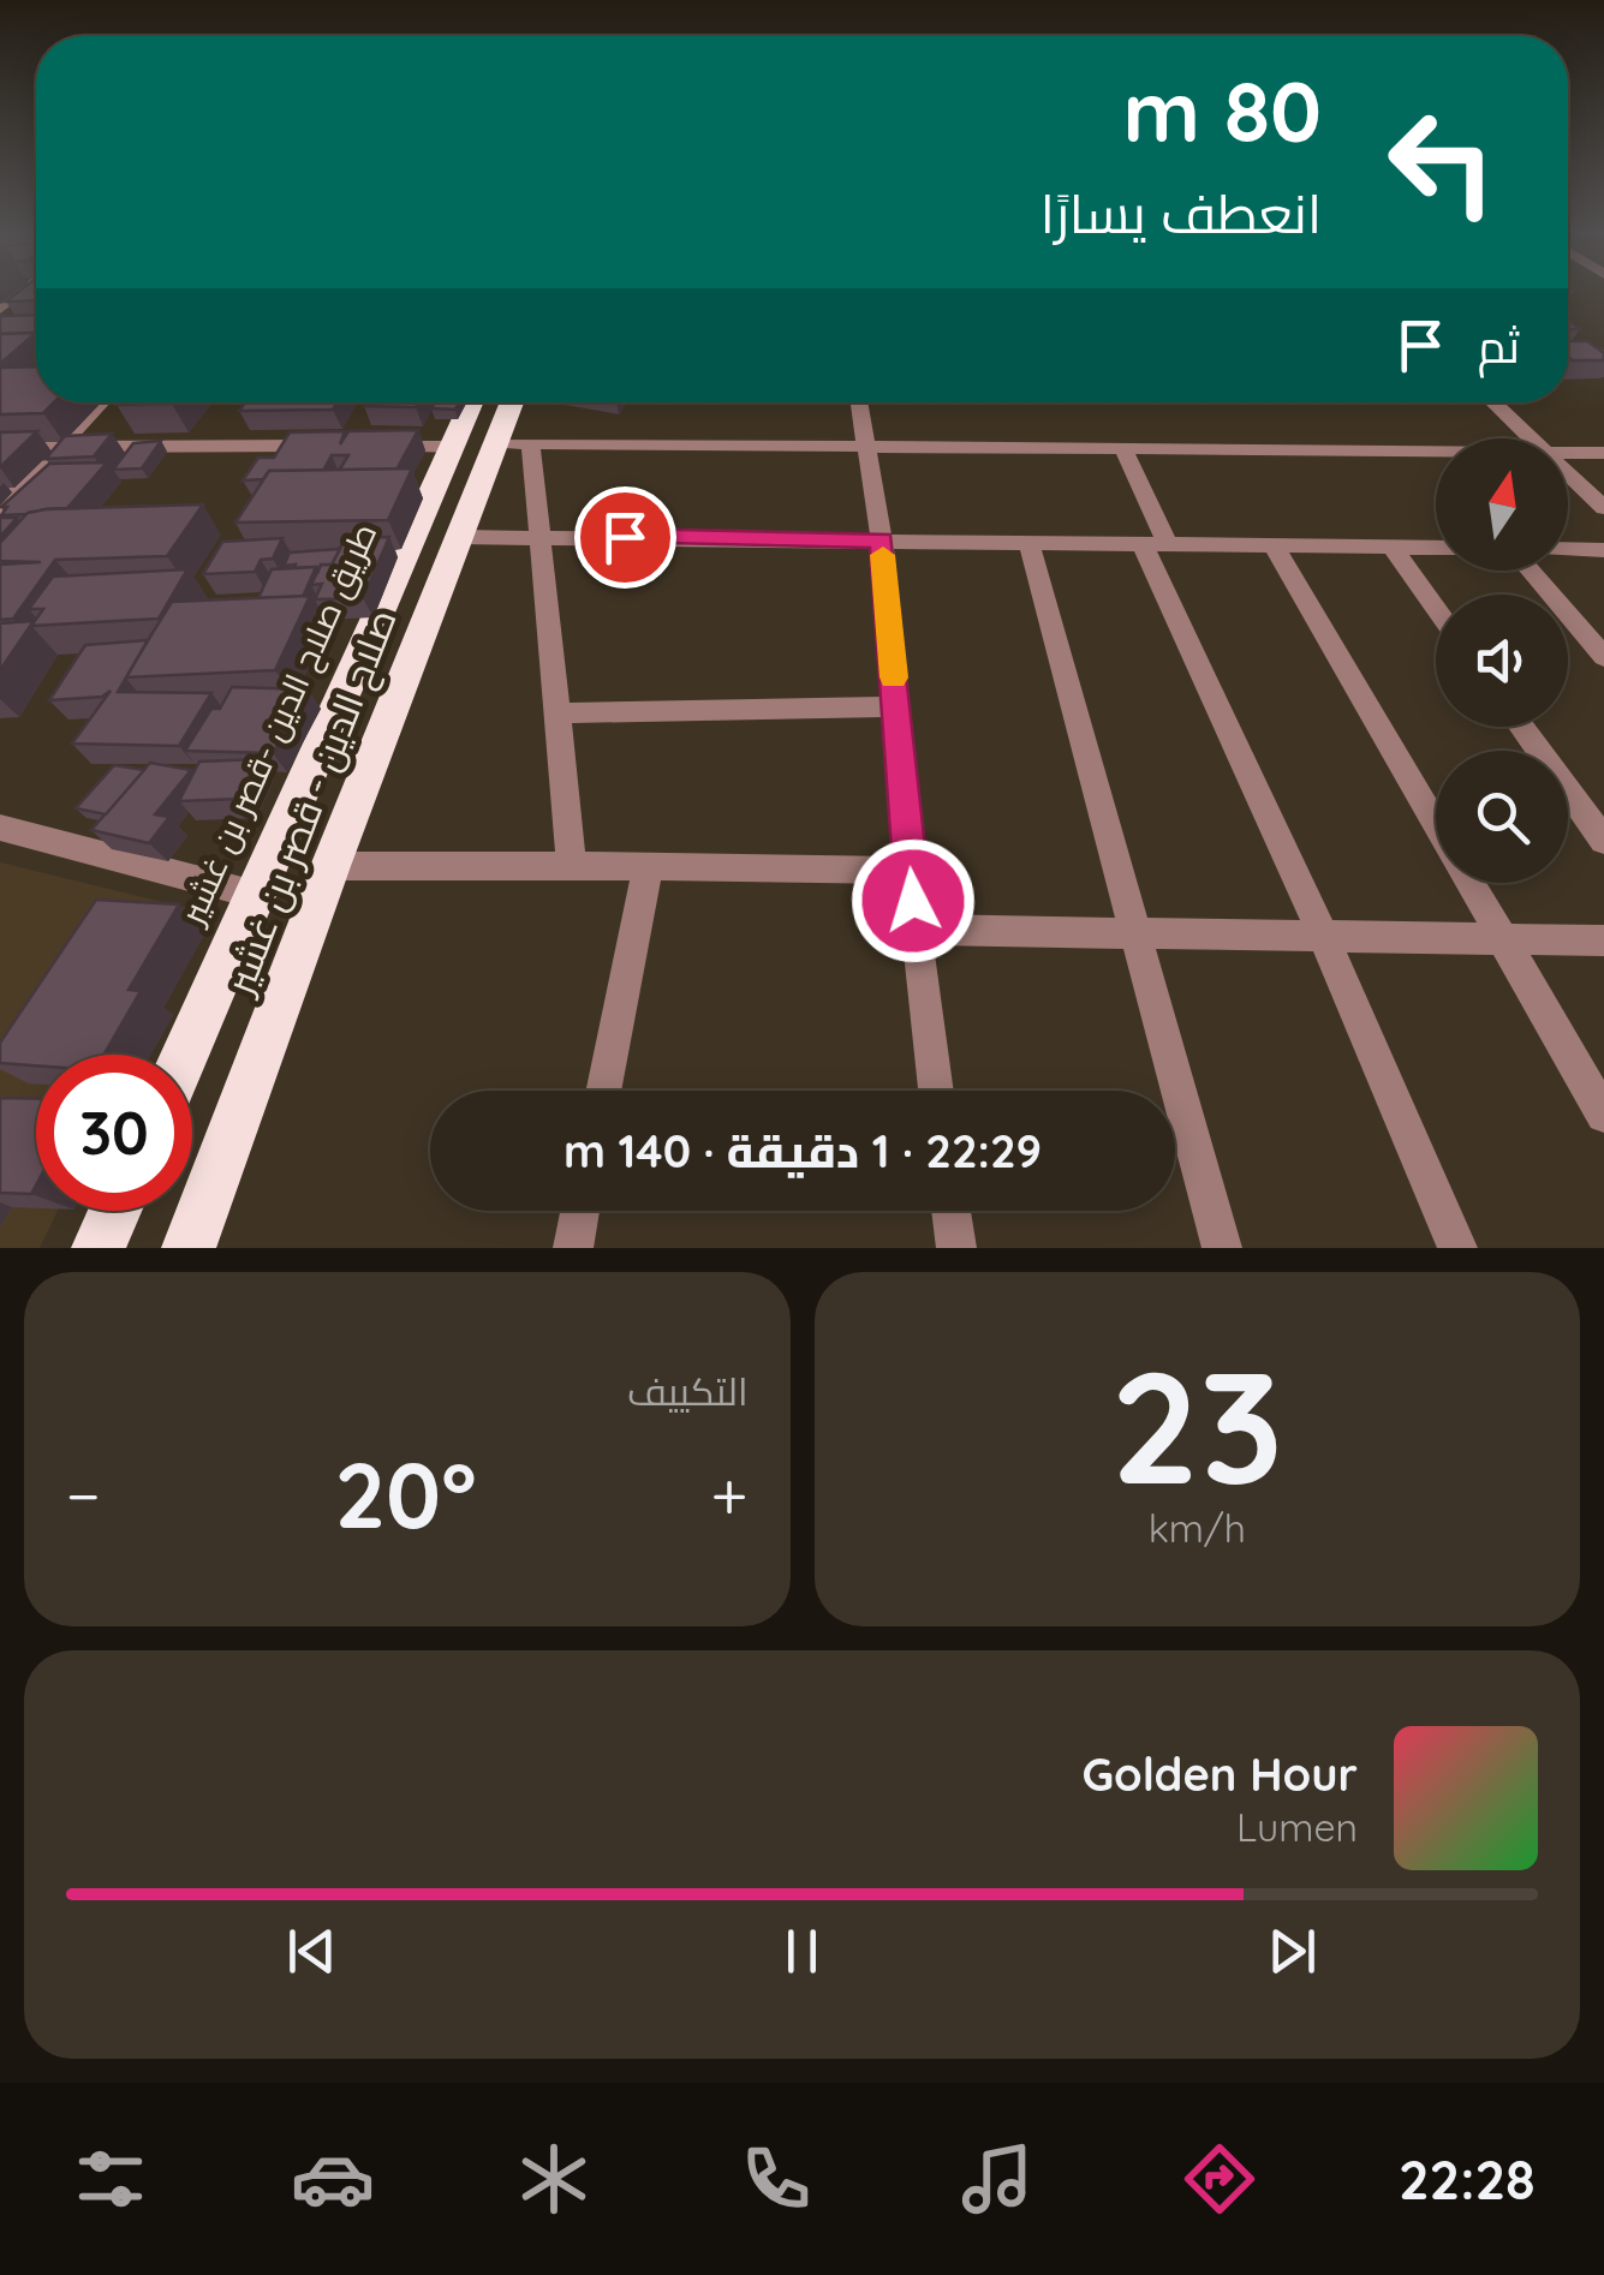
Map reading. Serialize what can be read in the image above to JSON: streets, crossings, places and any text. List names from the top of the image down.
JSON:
{
  "streets": {
    "highway": ["طريق صلاح الدين -قصر بن غشير", "صلاح الدين - قصر بن غشير"]
  },
  "north": "top",
  "page": {
    "turn": ["80 m", "انعطف يسارًا"],
    "then": "ثم",
    "limit": "30",
    "trip": "22:29 · 1 دقيقة · 140 m",
    "tile": [
      ["23", "km/h"],
      "التكييف"
    ],
    "heat": ["−", "20°", "+"],
    "song": ["Golden Hour", "Lumen"],
    "tabs": "22:28"
  }
}
